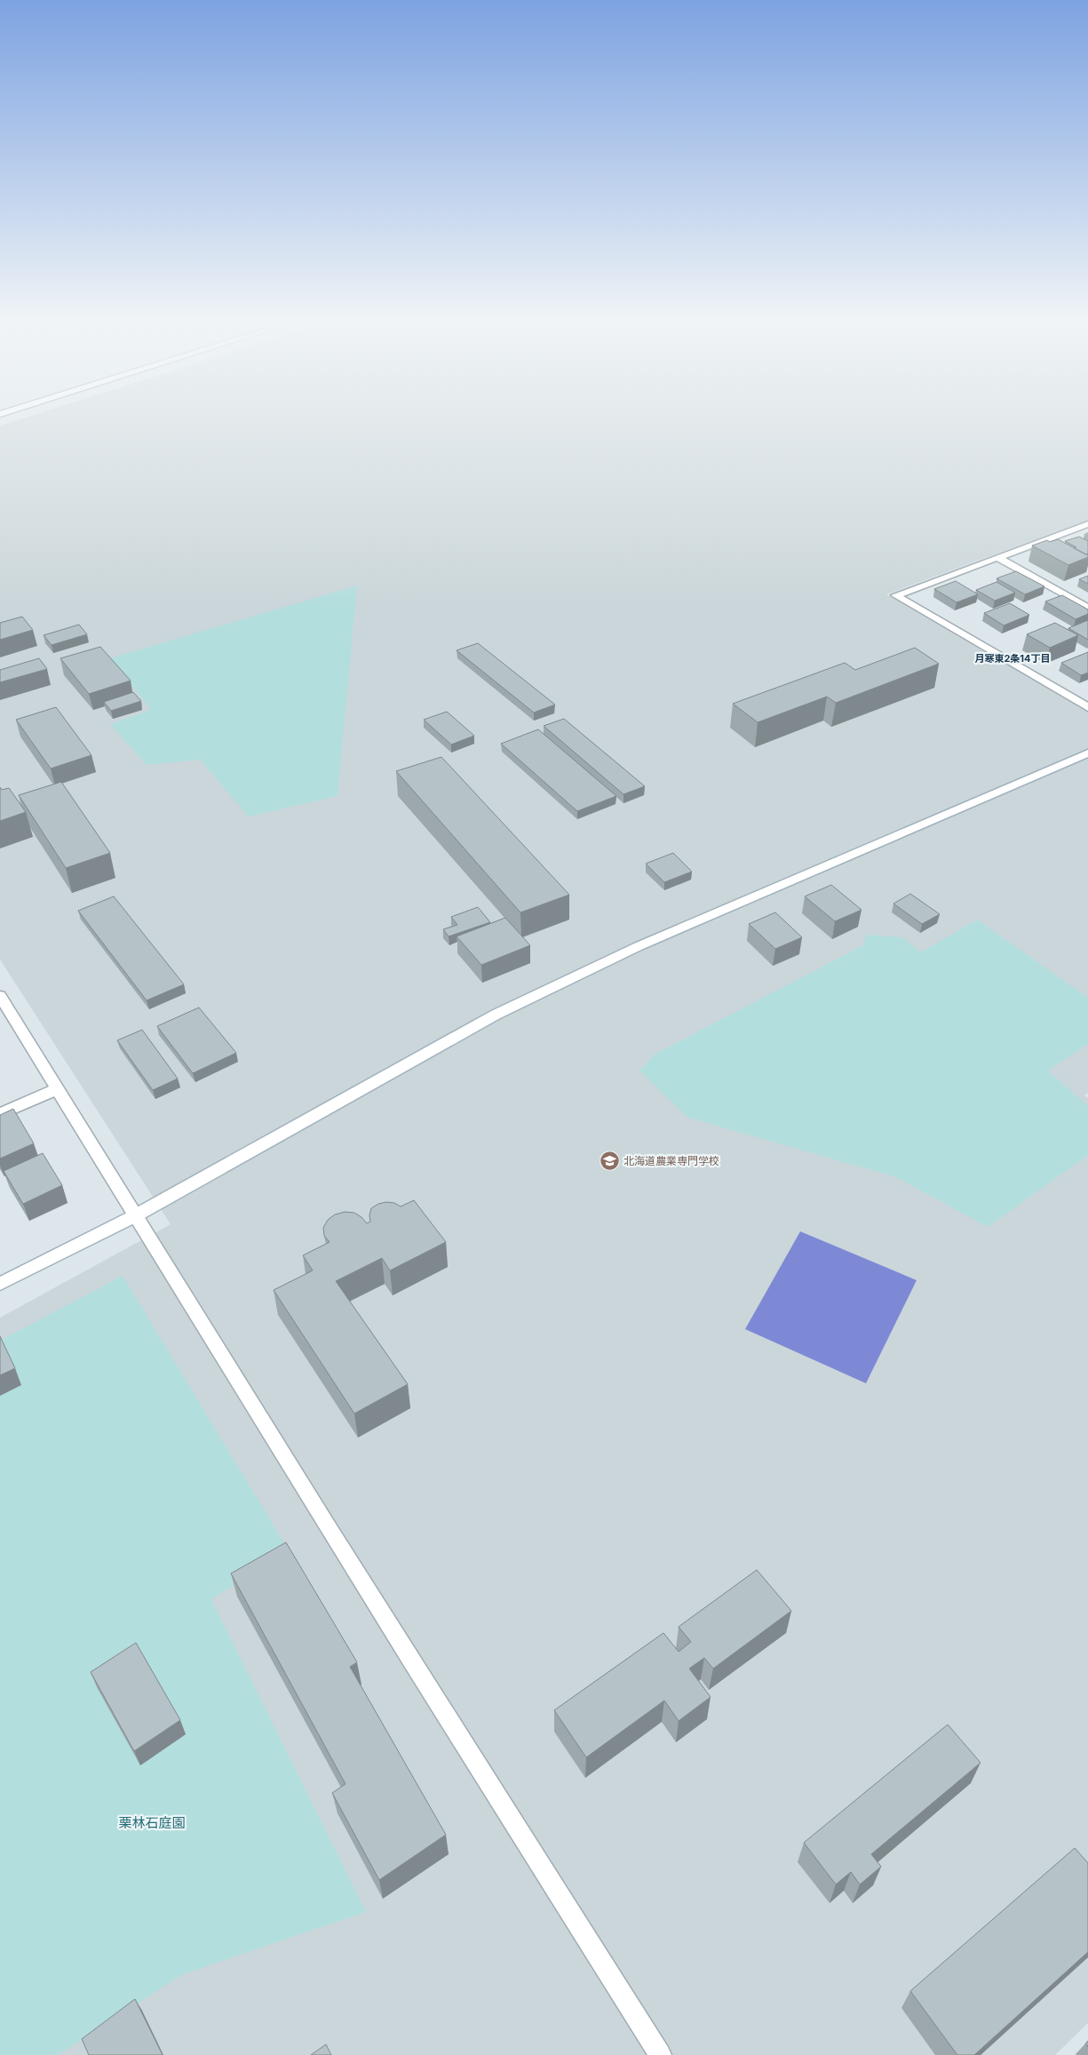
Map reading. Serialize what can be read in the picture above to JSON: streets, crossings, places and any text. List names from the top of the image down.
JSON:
{
  "districts": ["月寒東2条14丁目"],
  "parks": ["栗林石庭園"],
  "places": {
    "school or university": ["北海道農業専門学校"]
  }
}
